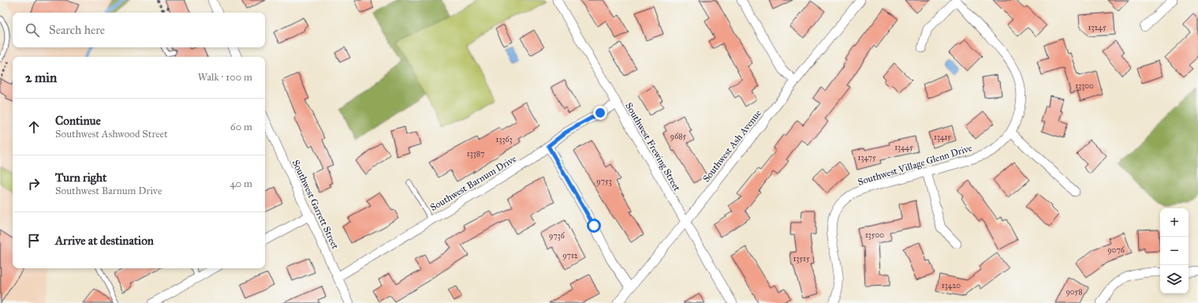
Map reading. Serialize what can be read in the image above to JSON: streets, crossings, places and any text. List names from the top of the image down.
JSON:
{
  "streets": {
    "street": [
      "Southwest Ash Avenue",
      "Southwest Frewing Street",
      "Southwest Village Glenn Drive",
      "Southwest Barnum Drive",
      "Southwest Garrett Street"
    ]
  },
  "crossings": [
    ["Southwest Ash Avenue", "Southwest Frewing Street"],
    ["Southwest Frewing Street", "Southwest Barnum Drive"],
    ["Southwest Barnum Drive", "Southwest Garrett Street"]
  ],
  "house_numbers": [
    "13245",
    "13300",
    "9685",
    "13415",
    "13363",
    "13445",
    "13387",
    "13475",
    "9753",
    "13500",
    "9736",
    "9076",
    "9712",
    "13515",
    "13420",
    "9058"
  ],
  "page": {
    "search": "Search here",
    "heading": ["2 min", "Walk · 100 m"],
    "list": [
      ["Continue", "Southwest Ashwood Street", "60 m"],
      ["Turn right", "Southwest Barnum Drive", "40 m"],
      "Arrive at destination"
    ],
    "map_buttons": ["+", "−"]
  }
}
